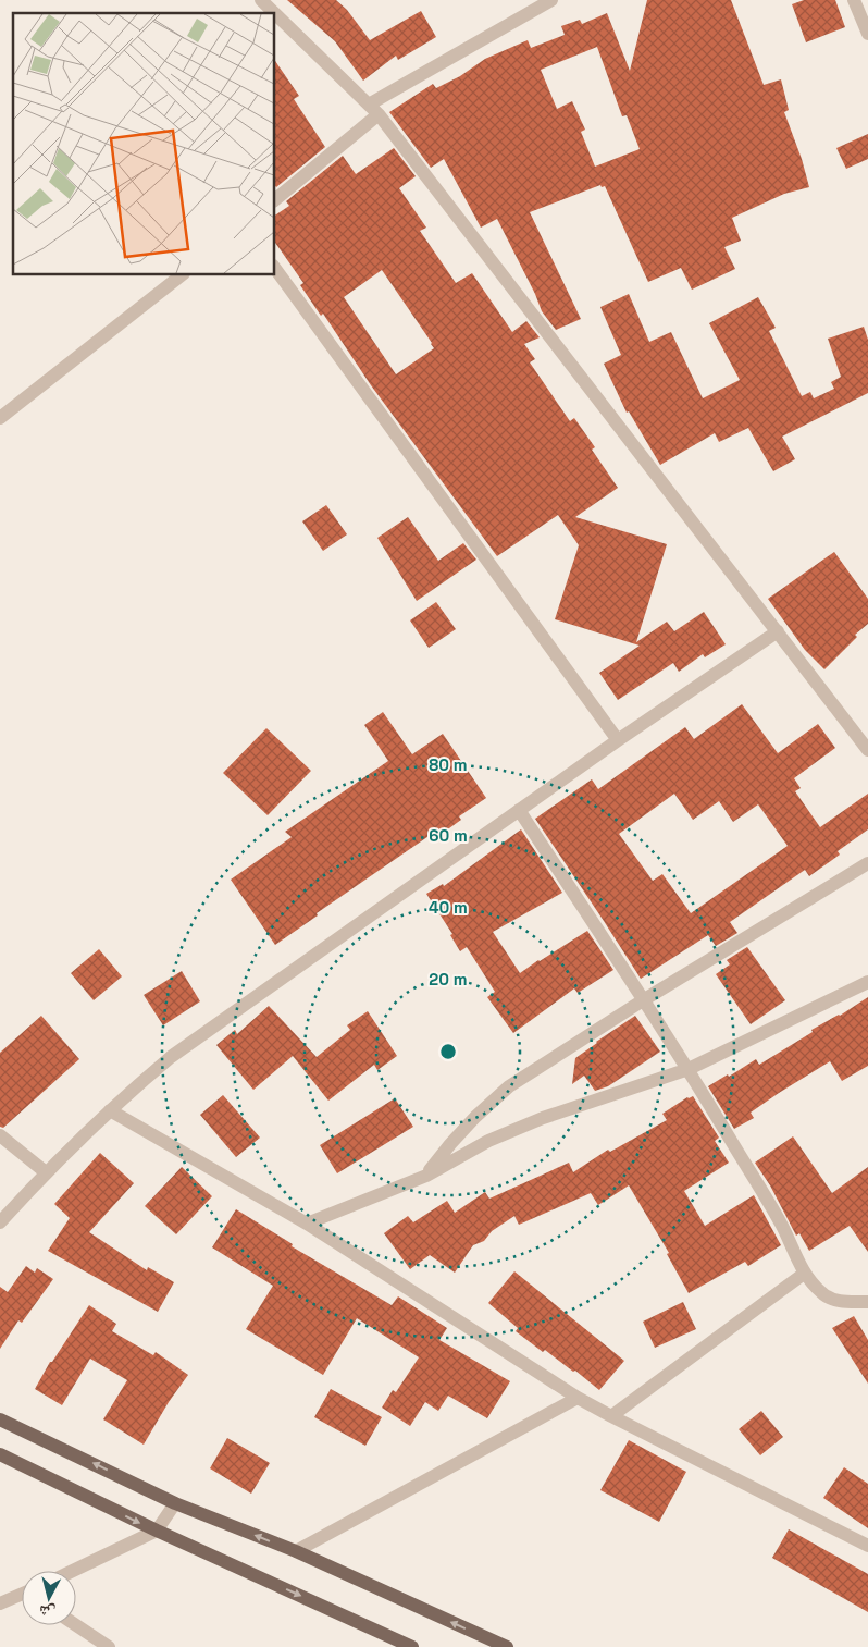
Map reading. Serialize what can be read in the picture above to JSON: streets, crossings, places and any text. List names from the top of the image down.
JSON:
{
  "north": "bottom",
  "rings": [
    "80 m",
    "60 m",
    "40 m",
    "20 m"
  ]
}
